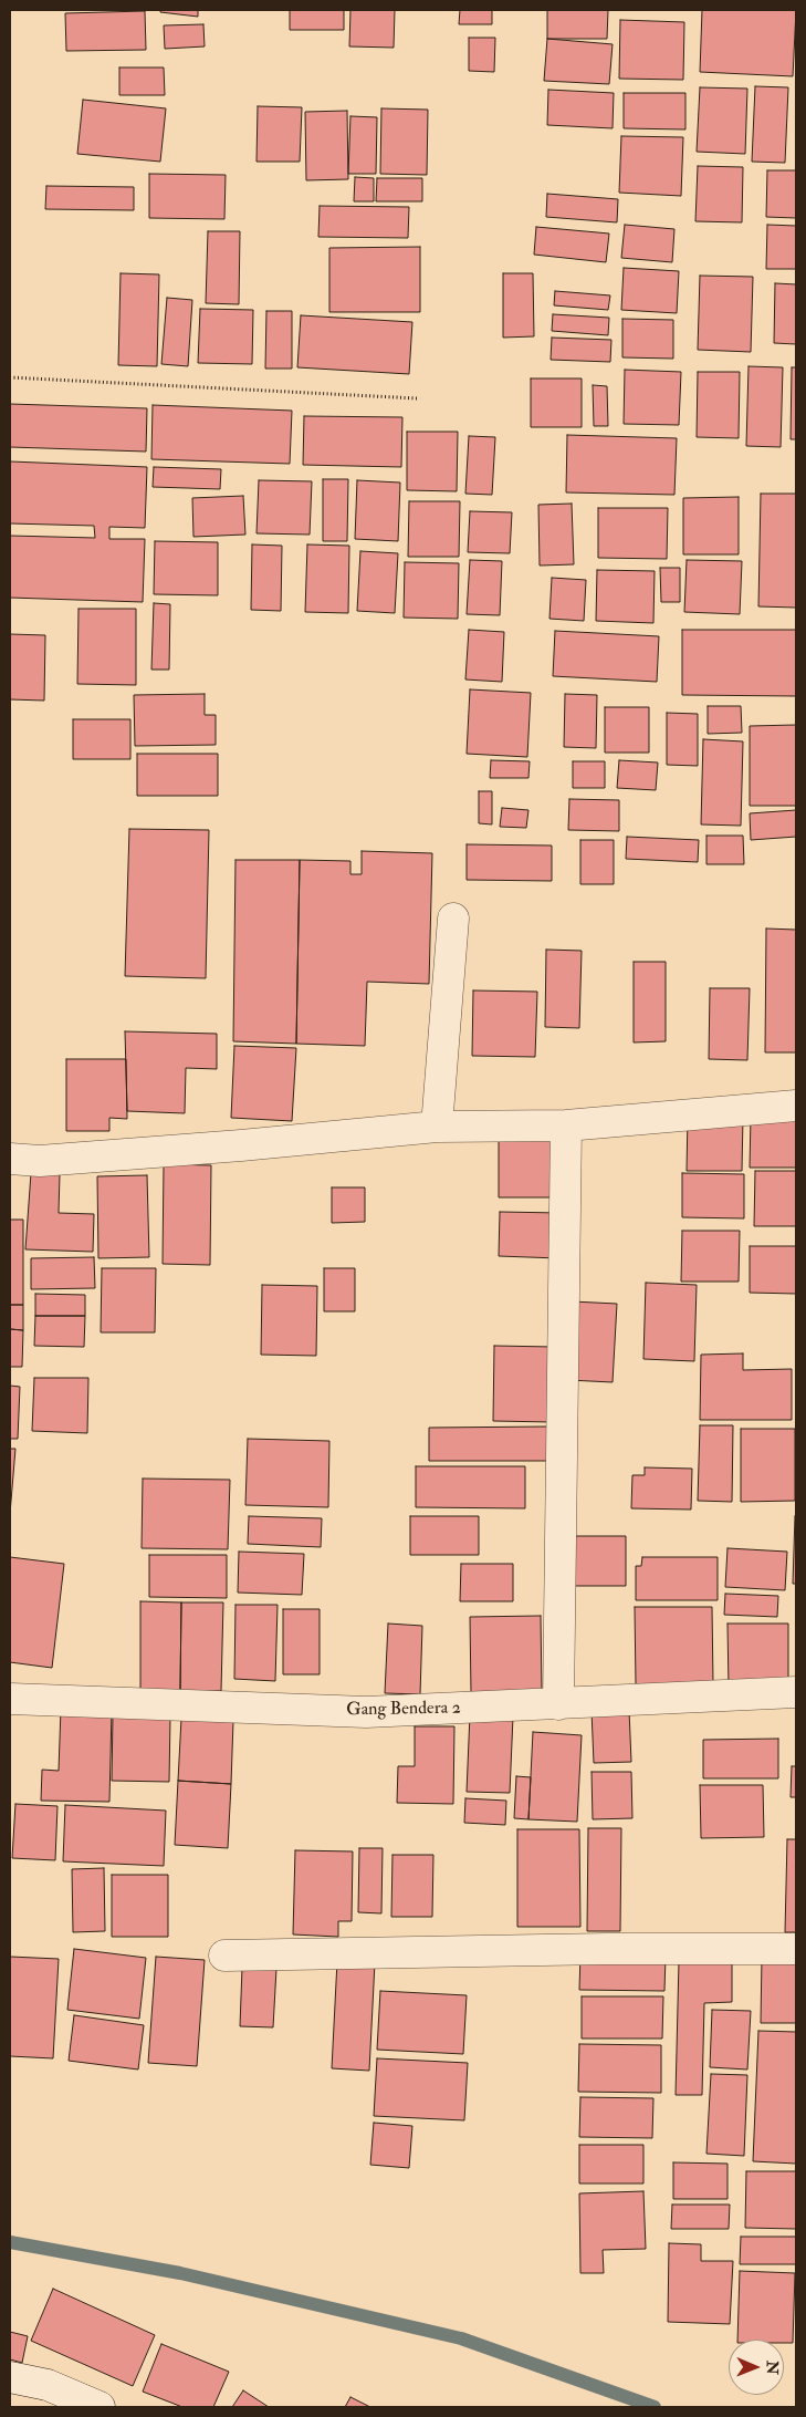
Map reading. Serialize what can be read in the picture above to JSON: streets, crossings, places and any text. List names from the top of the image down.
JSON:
{
  "streets": {
    "street": ["Gang Bendera 2"]
  },
  "north": "right"
}
